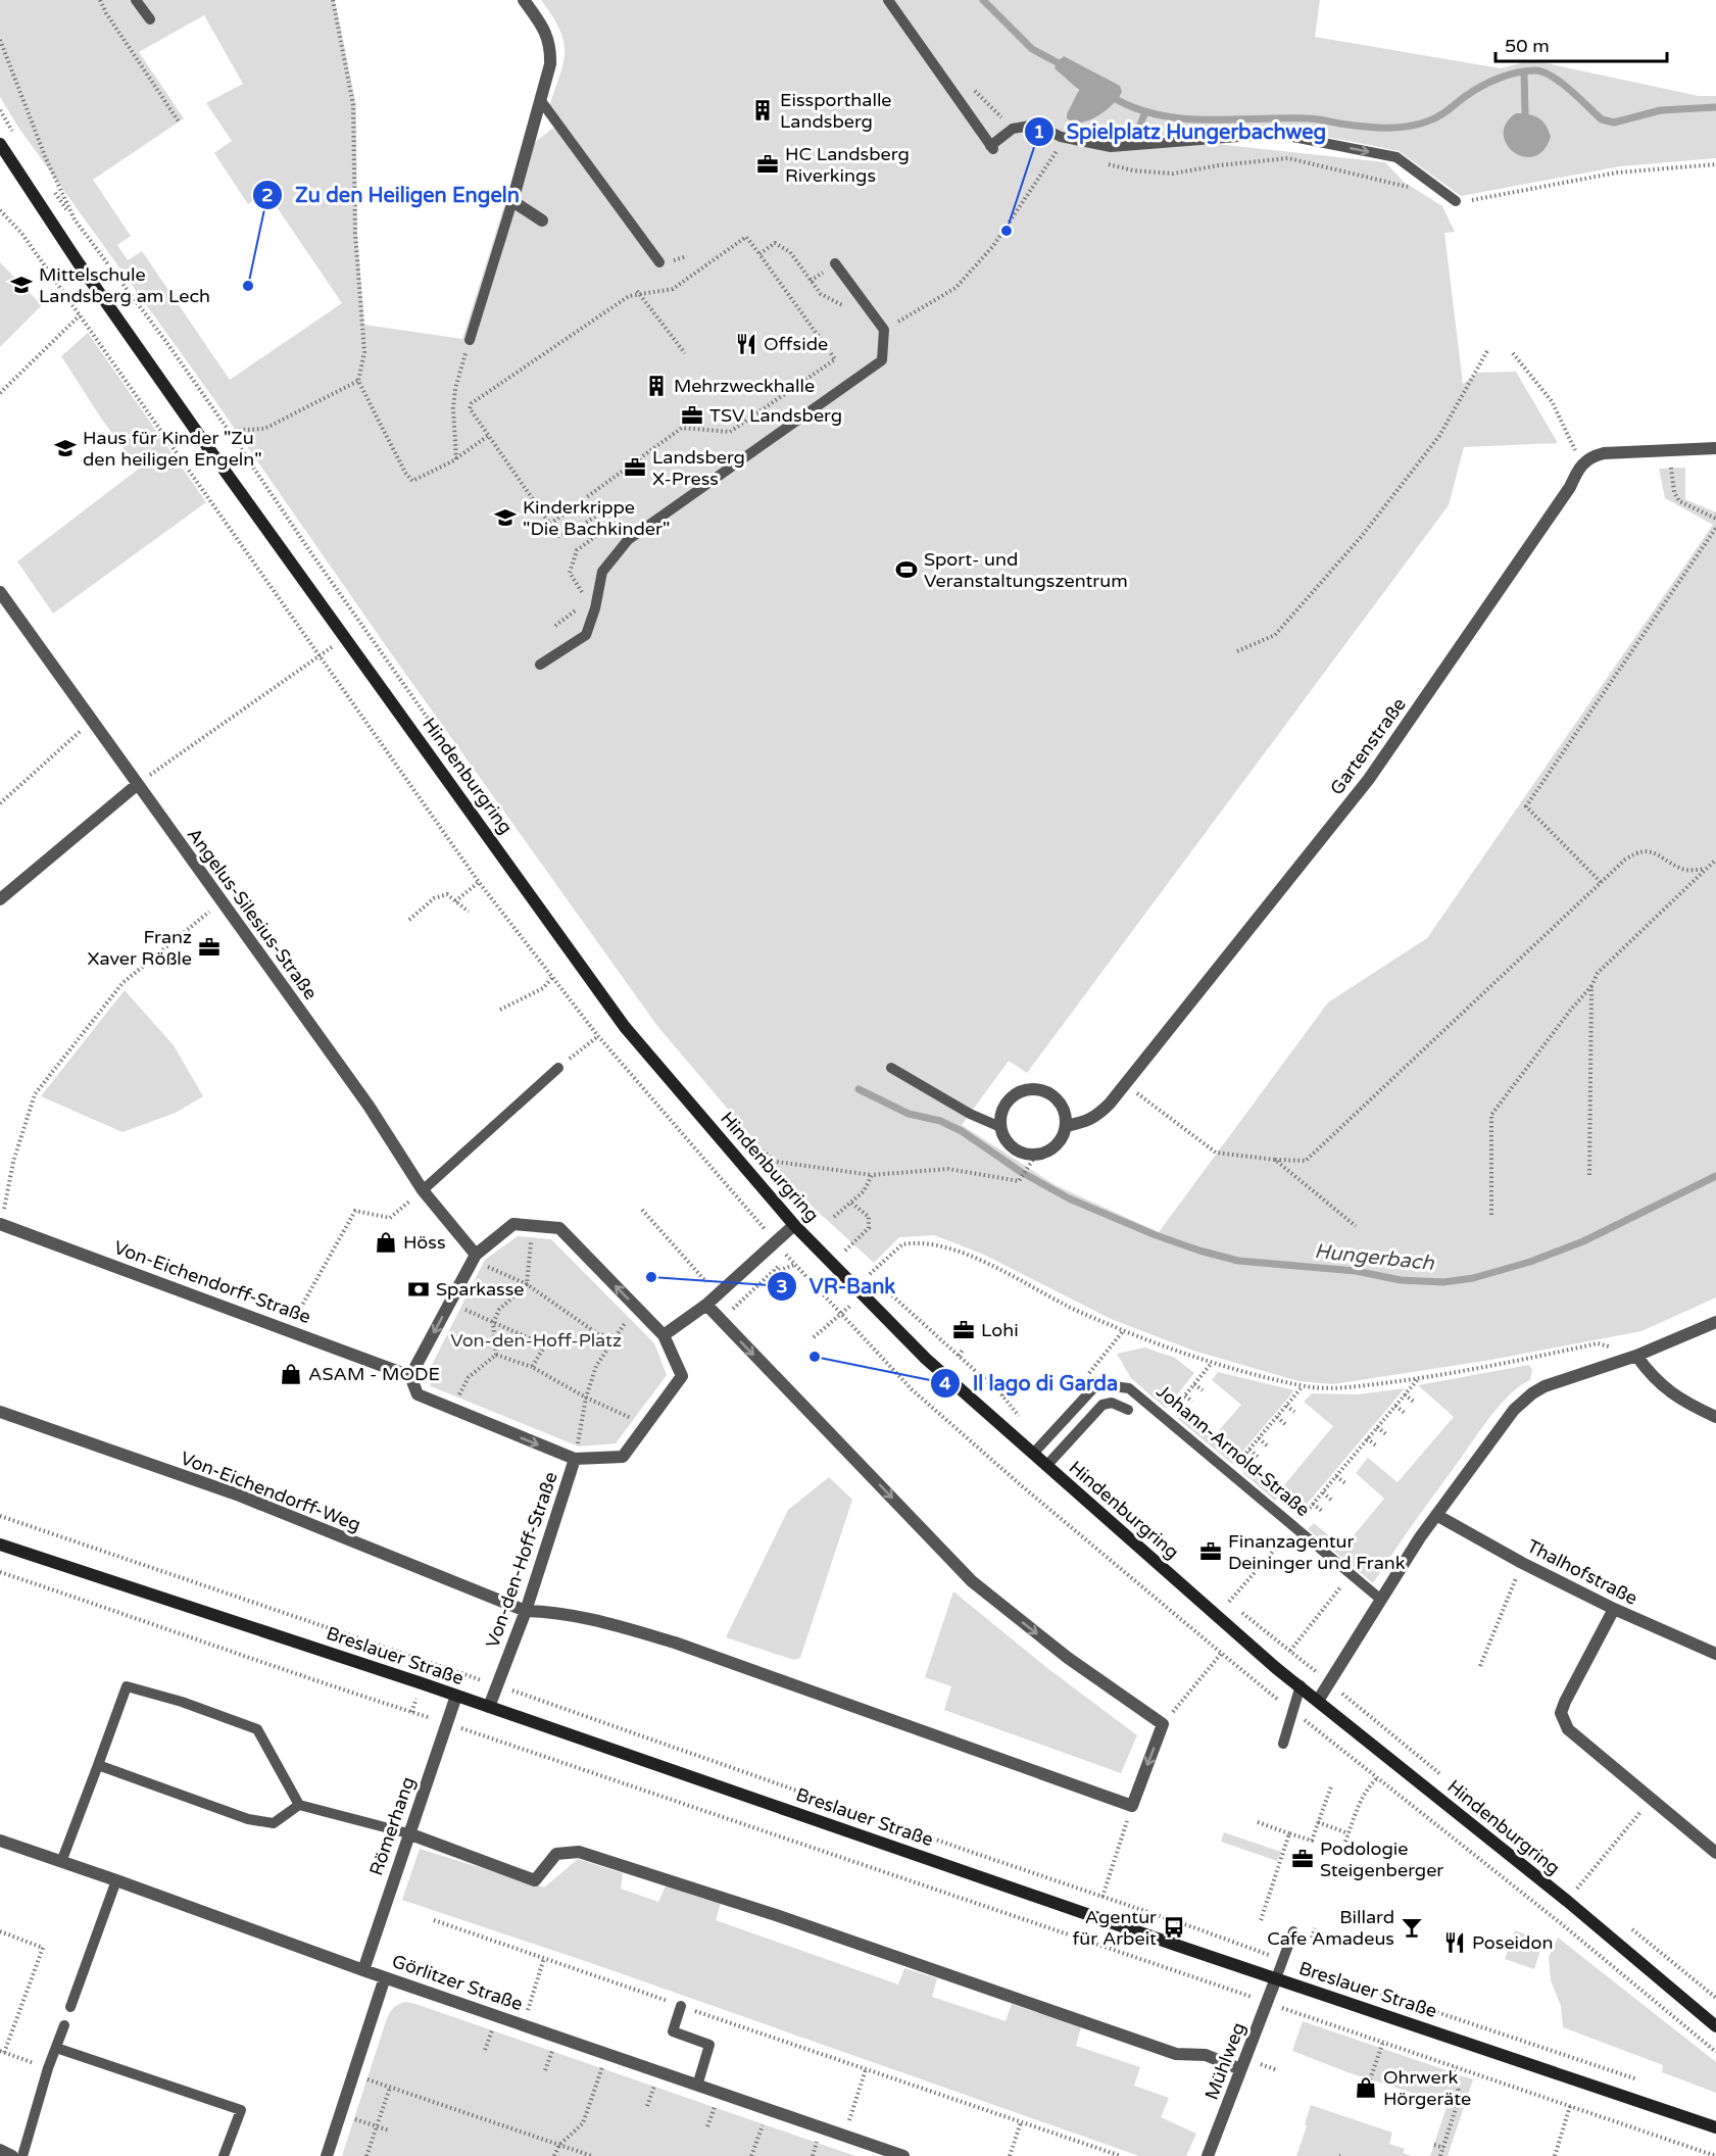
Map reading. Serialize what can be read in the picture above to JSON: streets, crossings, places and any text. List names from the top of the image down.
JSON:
{
  "streets": {
    "main road": ["Hindenburgring", "Breslauer Straße"],
    "street": [
      "Gartenstraße",
      "Angelus-Silesius-Straße",
      "Von-Eichendorff-Straße",
      "Von-Eichendorff-Weg",
      "Von-den-Hoff-Straße",
      "Thalhofstraße",
      "Römerhang",
      "Görlitzer Straße",
      "Mühlweg"
    ],
    "lane": ["Johann-Arnold-Straße"]
  },
  "crossings": [
    ["Hindenburgring", "Johann-Arnold-Straße"],
    ["Angelus-Silesius-Straße", "Von-den-Hoff-Straße"],
    ["Von-Eichendorff-Straße", "Von-den-Hoff-Straße"],
    ["Von-Eichendorff-Weg", "Von-den-Hoff-Straße"],
    ["Von-den-Hoff-Straße", "Breslauer Straße"],
    ["Breslauer Straße", "Römerhang"],
    ["Breslauer Straße", "Mühlweg"],
    ["Römerhang", "Görlitzer Straße"]
  ],
  "water": ["Hungerbach"],
  "parks": ["Von-den-Hoff-Platz"],
  "places": {
    "building": ["Eissporthalle Landsberg", "Mehrzweckhalle"],
    "office": [
      "HC Landsberg Riverkings",
      "TSV Landsberg",
      "Landsberg X-Press",
      "Franz Xaver Rößle",
      "Lohi",
      "Finanzagentur Deininger und Frank",
      "Podologie Steigenberger"
    ],
    "other": [
      "Spielplatz Hungerbachweg",
      "Zu den Heiligen Engeln",
      "VR-Bank",
      "Il lago di Garda"
    ],
    "school or university": ["Mittelschule Landsberg am Lech", "Haus für Kinder \"Zu den heiligen Engeln\"", "Kinderkrippe \"Die Bachkinder\""],
    "restaurant": ["Offside", "Poseidon"],
    "sports": ["Sport- und Veranstaltungszentrum"],
    "shop": ["Höss", "ASAM - MODE", "Ohrwerk Hörgeräte"],
    "bank": ["Sparkasse"],
    "bus stop": ["Agentur für Arbeit"],
    "bar": ["Billard Cafe Amadeus"]
  },
  "scale_bar": "50 m"
}
